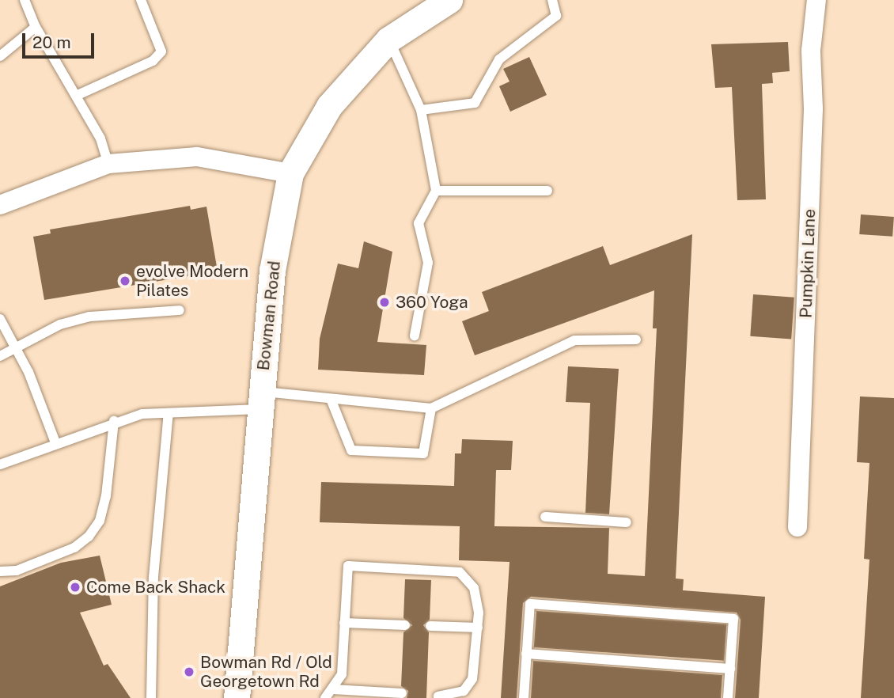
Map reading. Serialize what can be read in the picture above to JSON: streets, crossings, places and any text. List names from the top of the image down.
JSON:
{
  "streets": {
    "main road": ["Bowman Road"],
    "street": ["Pumpkin Lane"]
  },
  "places": [
    "evolve Modern Pilates",
    "360 Yoga",
    "Come Back Shack",
    "Bowman Rd / Old Georgetown Rd"
  ],
  "scale_bar": "20 m"
}
